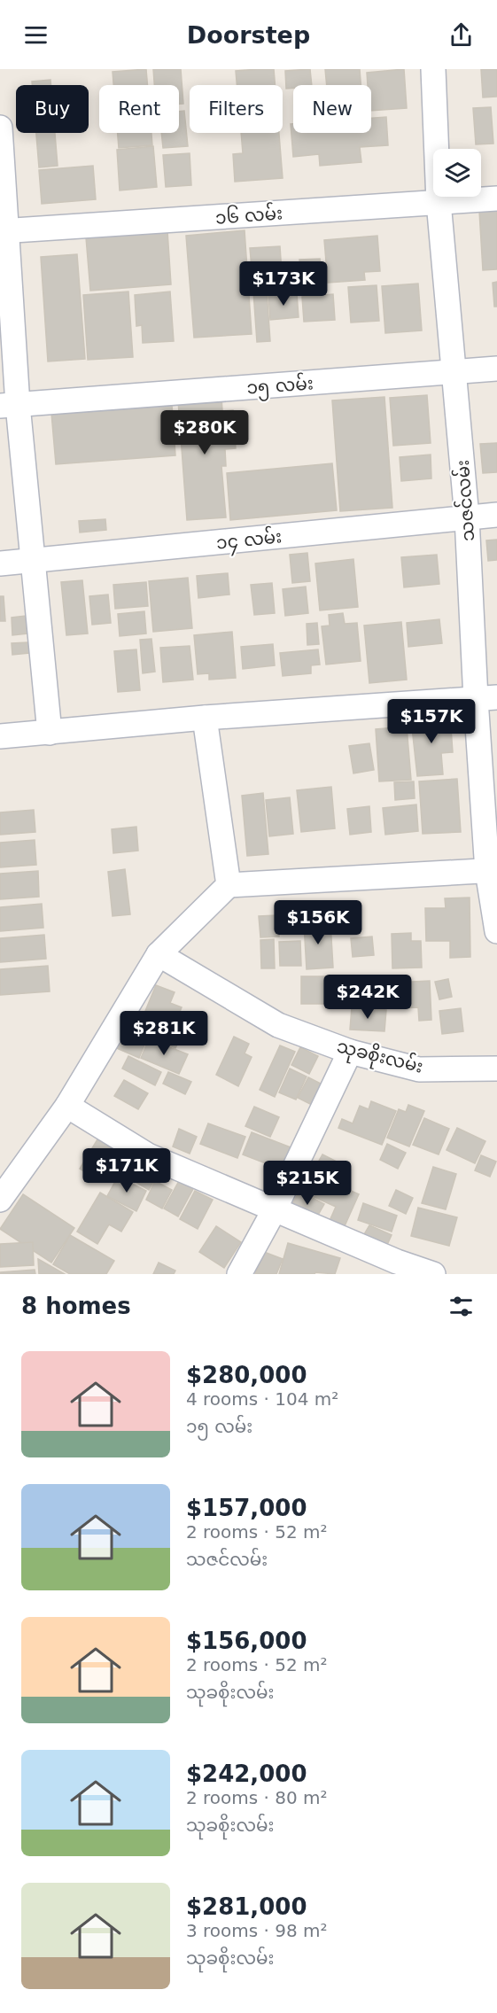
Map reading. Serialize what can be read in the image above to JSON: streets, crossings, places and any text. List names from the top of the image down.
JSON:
{
  "streets": {
    "street": [
      "၁၆ လမ်း",
      "၁၅ လမ်း",
      "သဇင်လမ်း",
      "၁၄ လမ်း",
      "သုခစိုးလမ်း"
    ]
  },
  "crossings": [
    ["၁၆ လမ်း", "သဇင်လမ်း"],
    ["၁၅ လမ်း", "သဇင်လမ်း"],
    ["သဇင်လမ်း", "၁၄ လမ်း"]
  ],
  "page": {
    "header": "Doorstep",
    "chip": [
      "Buy",
      "Rent",
      "Filters",
      "New"
    ],
    "price": [
      "$173K",
      "$280K",
      "$157K",
      "$156K",
      "$242K",
      "$281K",
      "$171K",
      "$215K"
    ],
    "heading": "8 homes",
    "list": [
      {
        "name": "$280,000",
        "note": "4 rooms · 104 m² · ၁၅ လမ်း"
      },
      {
        "name": "$157,000",
        "note": "2 rooms · 52 m² · သဇင်လမ်း"
      },
      {
        "name": "$156,000",
        "note": "2 rooms · 52 m² · သုခစိုးလမ်း"
      },
      {
        "name": "$242,000",
        "note": "2 rooms · 80 m² · သုခစိုးလမ်း"
      },
      {
        "name": "$281,000",
        "note": "3 rooms · 98 m² · သုခစိုးလမ်း"
      }
    ]
  }
}
